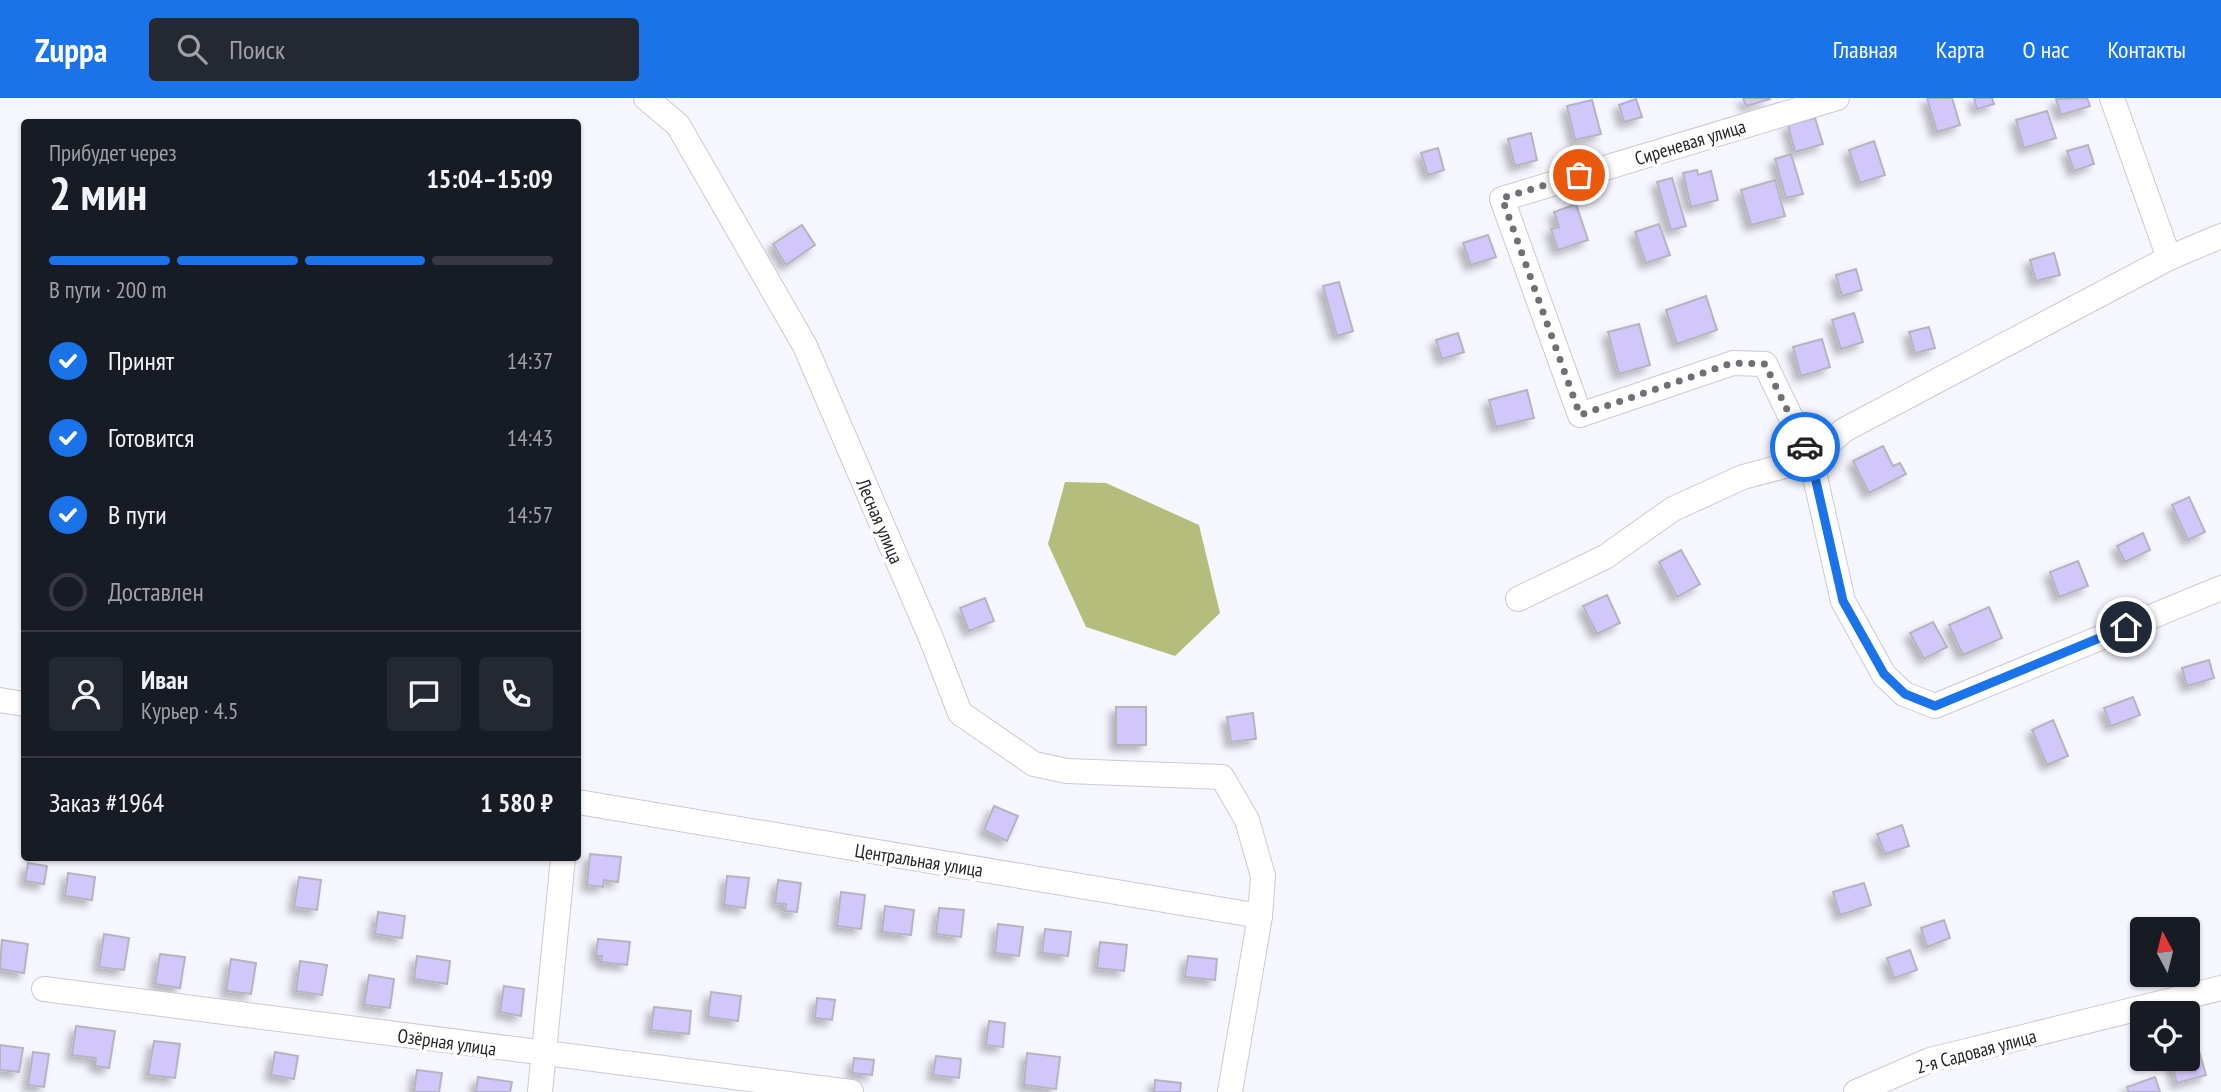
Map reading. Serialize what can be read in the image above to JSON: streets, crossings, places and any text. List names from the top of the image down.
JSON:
{
  "streets": {
    "street": [
      "Сиреневая улица",
      "Лесная улица",
      "Центральная улица",
      "Озёрная улица",
      "2-я Садовая улица"
    ]
  },
  "crossings": [
    ["Лесная улица", "Центральная улица"]
  ],
  "north": "top",
  "page": {
    "header": "Zuppa",
    "search": "Поиск",
    "nav": [
      "Главная",
      "Карта",
      "О нас",
      "Контакты"
    ],
    "heading": ["2 мин", "Прибудет через", "15:04–15:09"],
    "panel": [
      "Иван",
      "Курьер · 4.5",
      "Заказ #1964",
      "1 580 ₽"
    ],
    "bar": "В пути · 200 m",
    "list": [
      ["Принят", "14:37"],
      ["Готовится", "14:43"],
      ["В пути", "14:57"],
      "Доставлен"
    ]
  }
}
